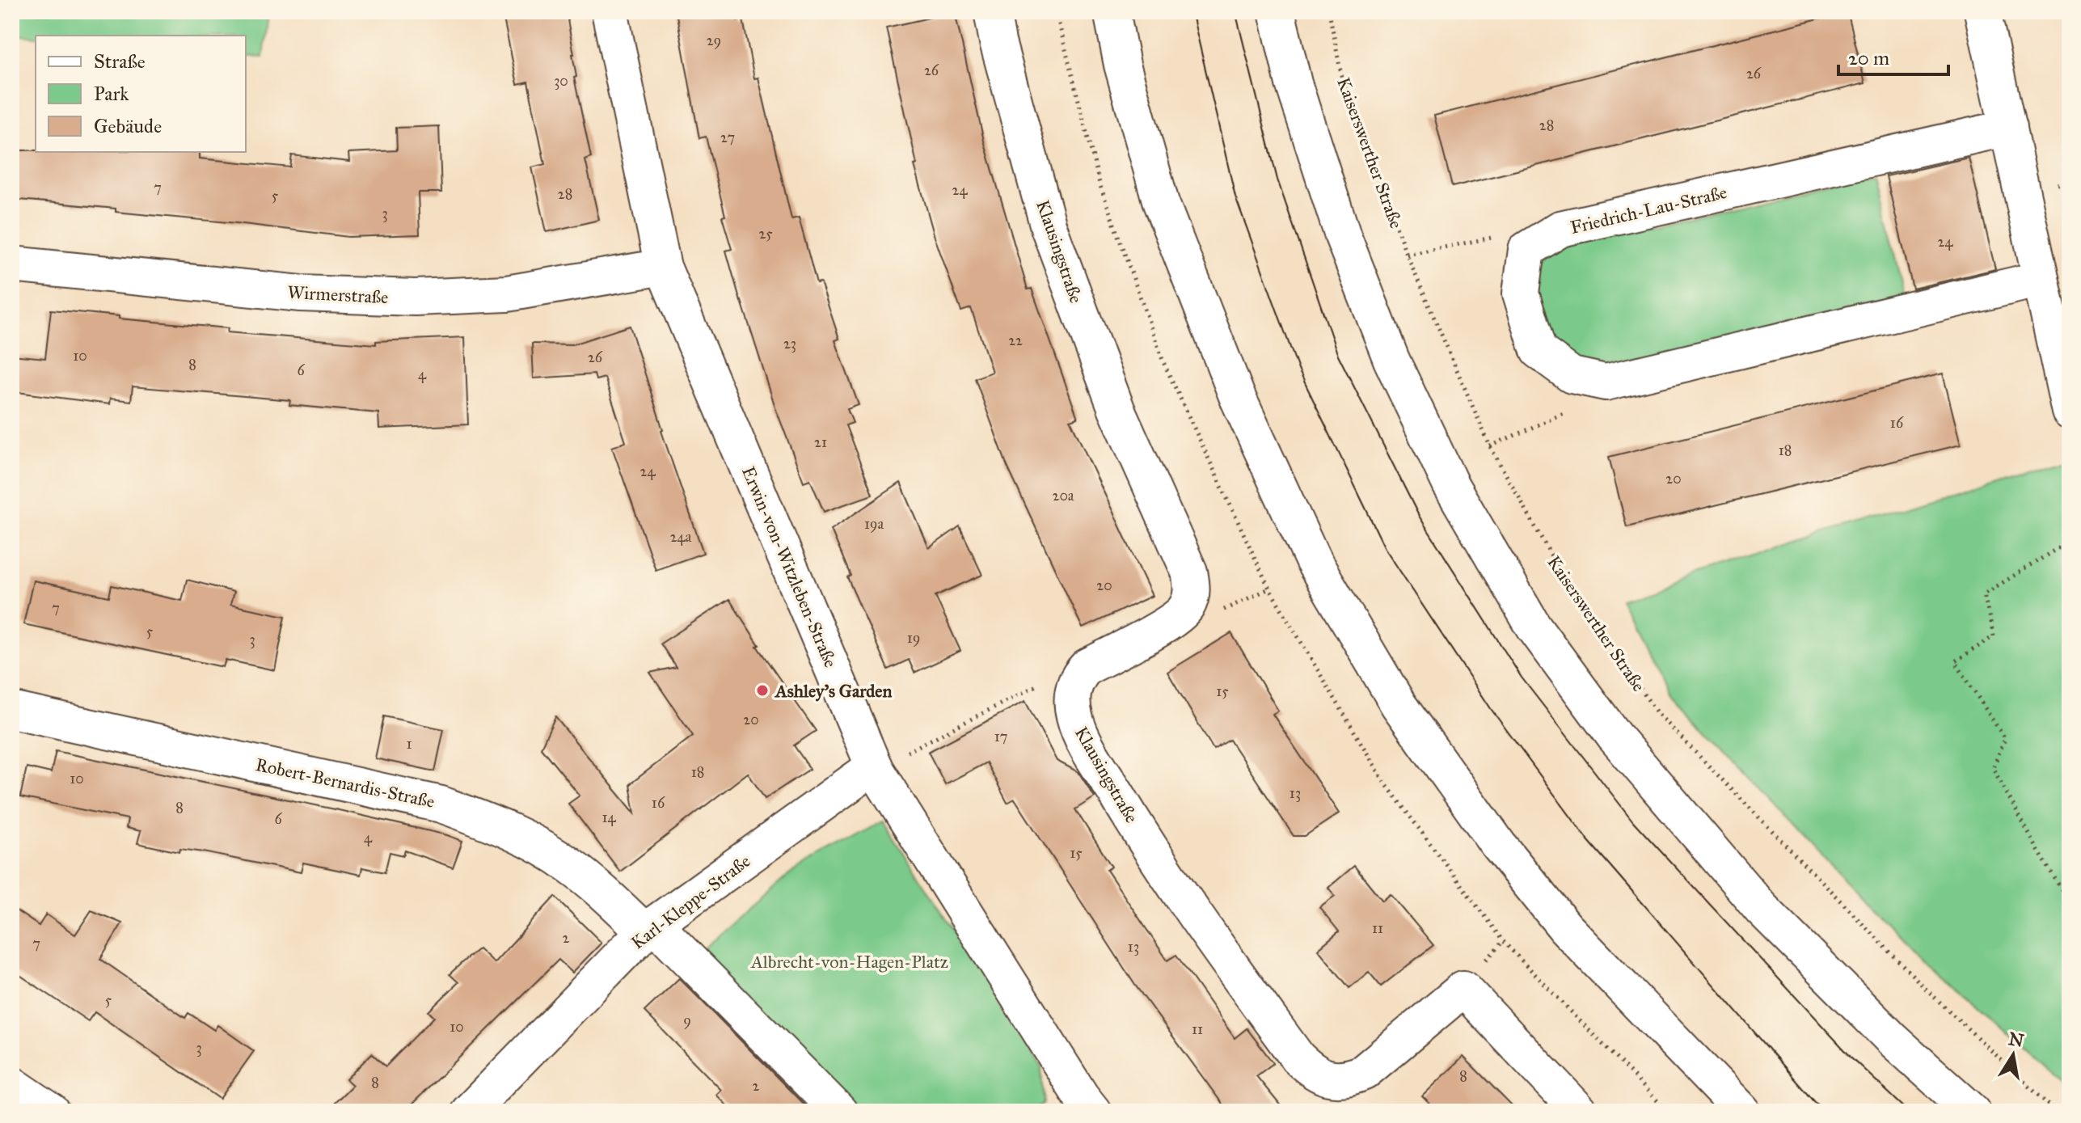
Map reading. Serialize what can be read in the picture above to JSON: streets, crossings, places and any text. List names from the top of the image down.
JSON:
{
  "streets": {
    "street": [
      "Friedrich-Lau-Straße",
      "Klausingstraße",
      "Wirmerstraße",
      "Erwin-von-Witzleben-Straße",
      "Robert-Bernardis-Straße",
      "Karl-Kleppe-Straße"
    ],
    "path": ["Kaiserswerther Straße"]
  },
  "crossings": [
    ["Wirmerstraße", "Erwin-von-Witzleben-Straße"],
    ["Erwin-von-Witzleben-Straße", "Karl-Kleppe-Straße"],
    ["Robert-Bernardis-Straße", "Karl-Kleppe-Straße"]
  ],
  "parks": ["Albrecht-von-Hagen-Platz"],
  "places": ["Ashley's Garden"],
  "house_numbers": [
    "29",
    "26",
    "26",
    "30",
    "28",
    "27",
    "7",
    "24",
    "28",
    "5",
    "3",
    "25",
    "24",
    "22",
    "23",
    "10",
    "26",
    "8",
    "6",
    "4",
    "16",
    "21",
    "18",
    "24",
    "20",
    "20a",
    "19a",
    "24a",
    "20",
    "7",
    "5",
    "19",
    "3",
    "15",
    "20",
    "17",
    "1",
    "18",
    "10",
    "13",
    "16",
    "8",
    "14",
    "6",
    "4",
    "15",
    "11",
    "2",
    "7",
    "13",
    "5",
    "9",
    "10",
    "11",
    "3",
    "8",
    "8",
    "2"
  ],
  "legend": ["Straße", "Park", "Gebäude"],
  "scale_bar": "20 m",
  "north": "top"
}
